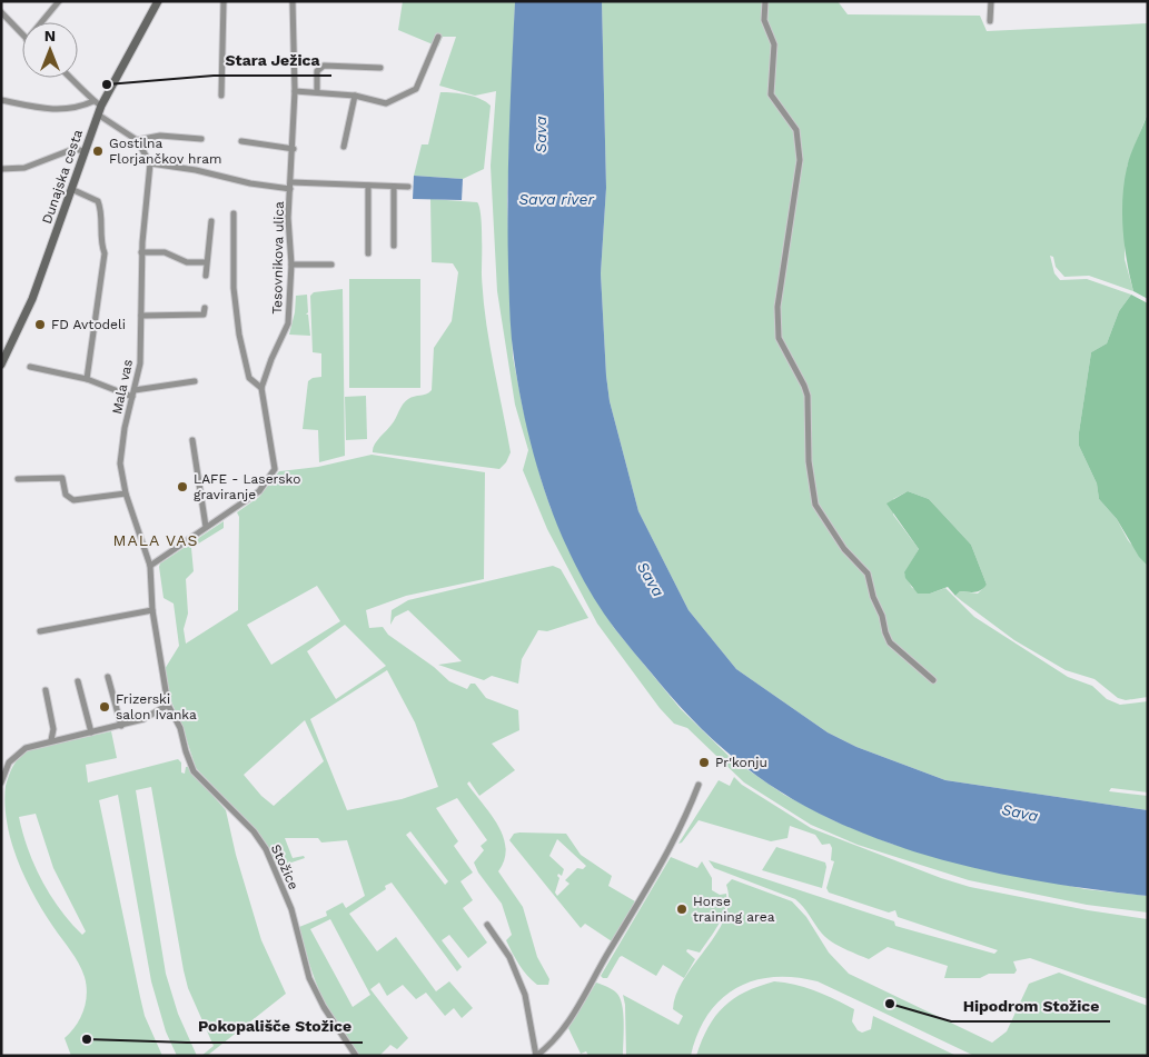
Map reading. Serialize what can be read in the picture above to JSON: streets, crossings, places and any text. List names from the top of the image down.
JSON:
{
  "streets": {
    "main road": ["Dunajska cesta"],
    "street": ["Tesovnikova ulica", "Mala vas", "Stožice"]
  },
  "crossings": [
    ["Tesovnikova ulica", "Mala vas"],
    ["Mala vas", "Stožice"]
  ],
  "districts": ["MALA VAS"],
  "water": ["Sava", "Sava river"],
  "places": [
    "Stara Ježica",
    "Gostilna Florjančkov hram",
    "FD Avtodeli",
    "LAFE - Lasersko graviranje",
    "Frizerski salon Ivanka",
    "Pr'konju",
    "Horse training area",
    "Hipodrom Stožice",
    "Pokopališče Stožice"
  ],
  "north": "top"
}
